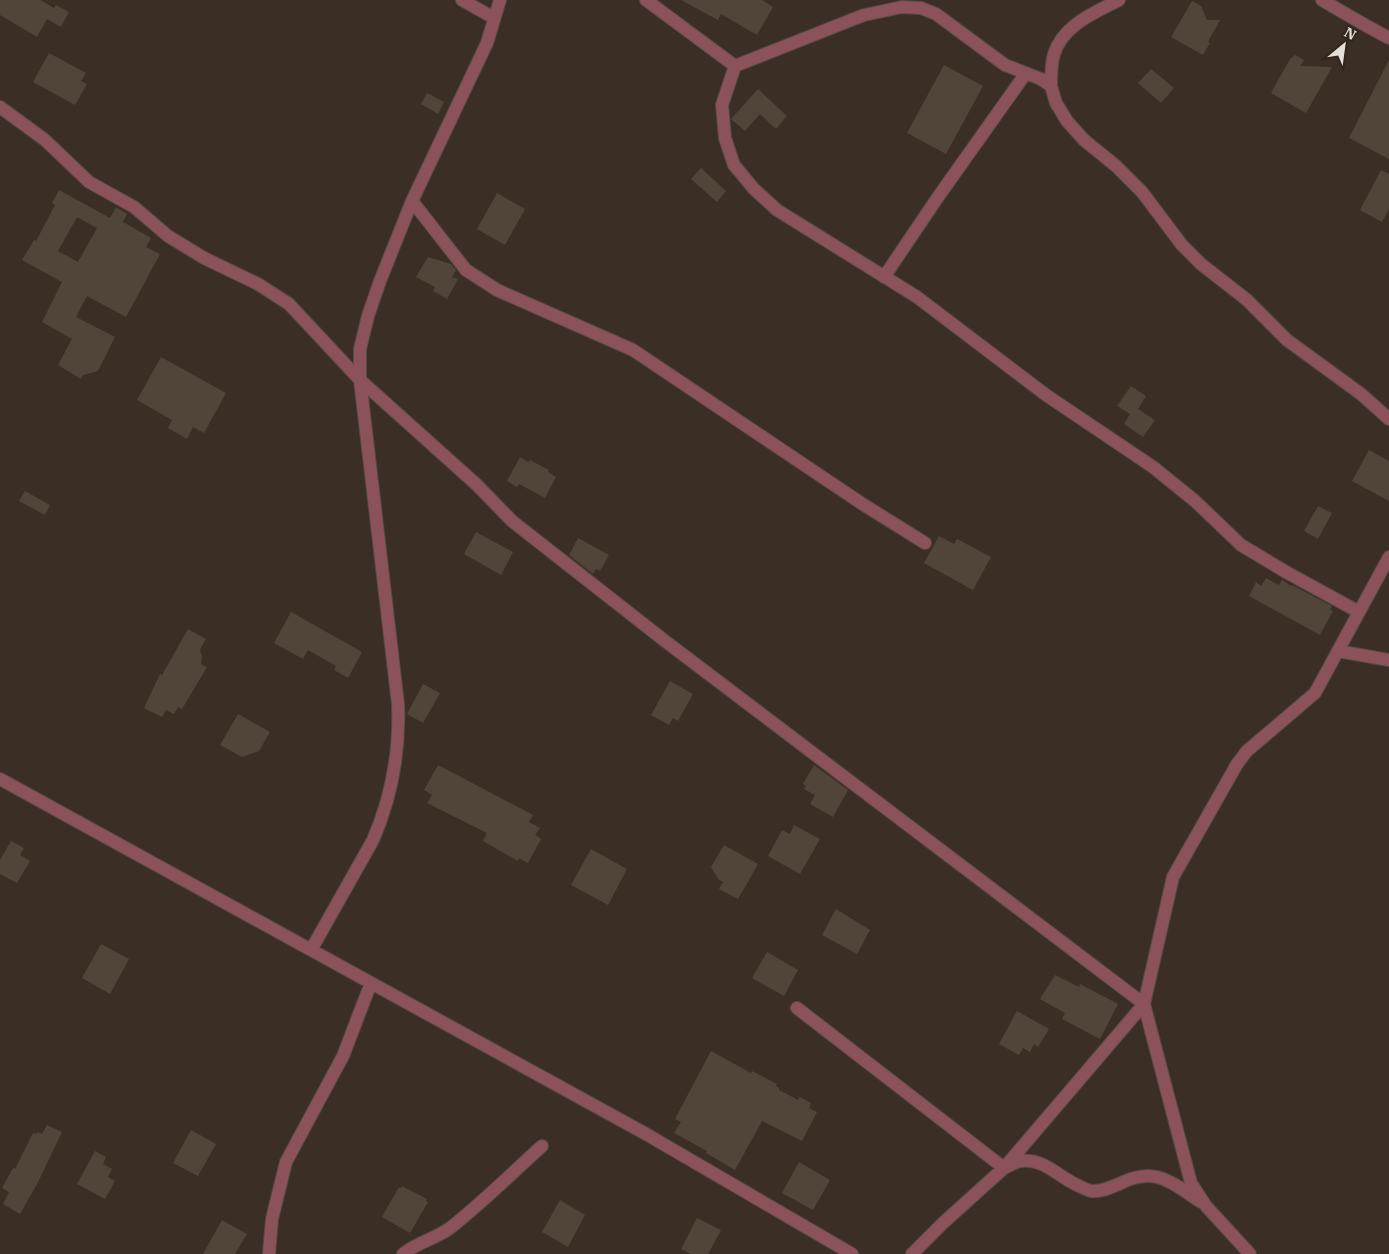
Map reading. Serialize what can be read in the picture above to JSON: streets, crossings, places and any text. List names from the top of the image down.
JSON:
{
  "north": "top right"
}
